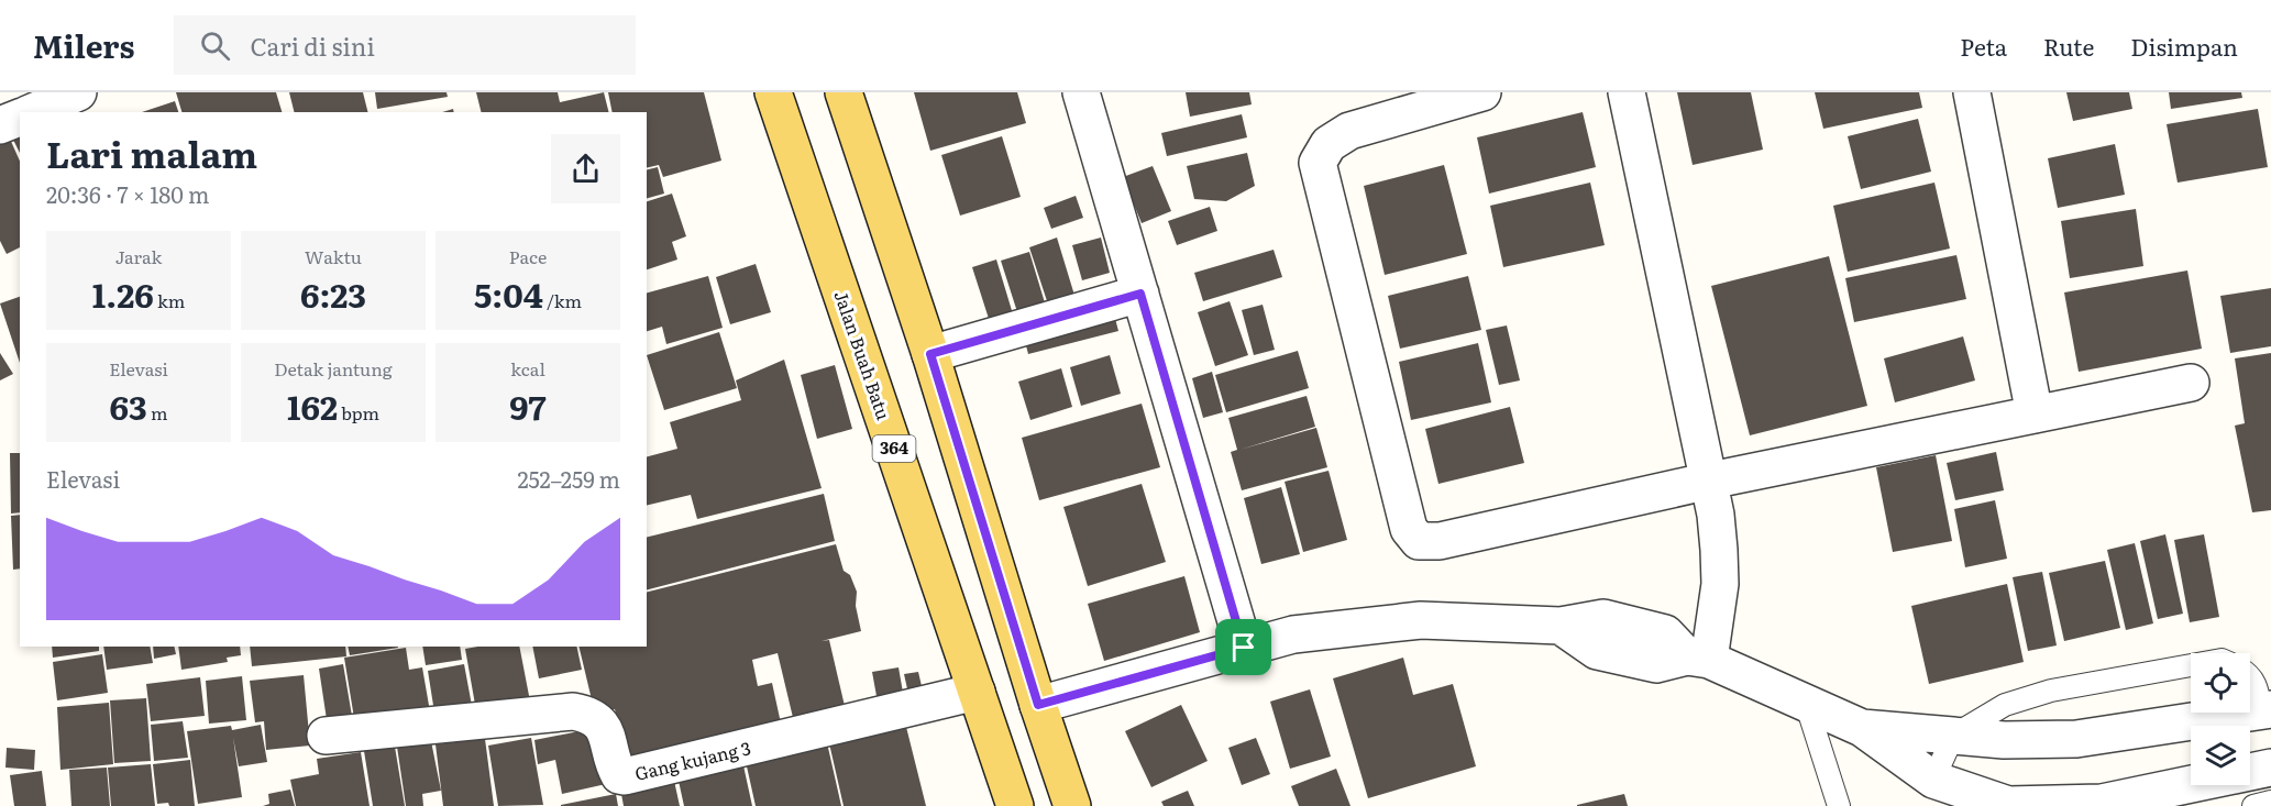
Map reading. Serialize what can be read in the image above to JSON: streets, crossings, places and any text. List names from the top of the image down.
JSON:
{
  "streets": {
    "main road": ["Jalan Buah Batu", "364"],
    "street": ["Gang kujang 3"]
  },
  "crossings": [
    ["Jalan Buah Batu", "Gang kujang 3"]
  ],
  "page": {
    "header": "Milers",
    "search": "Cari di sini",
    "nav": ["Peta", "Rute", "Disimpan"],
    "heading": ["Lari malam", "20:36 · 7 × 180 m"],
    "stats": [
      ["Jarak", "1.26 km"],
      ["Waktu", "6:23"],
      ["Pace", "5:04 /km"],
      ["Elevasi", "63 m"],
      ["Detak jantung", "162 bpm"],
      ["kcal", "97"]
    ],
    "chart": ["Elevasi", "252–259 m"]
  }
}
